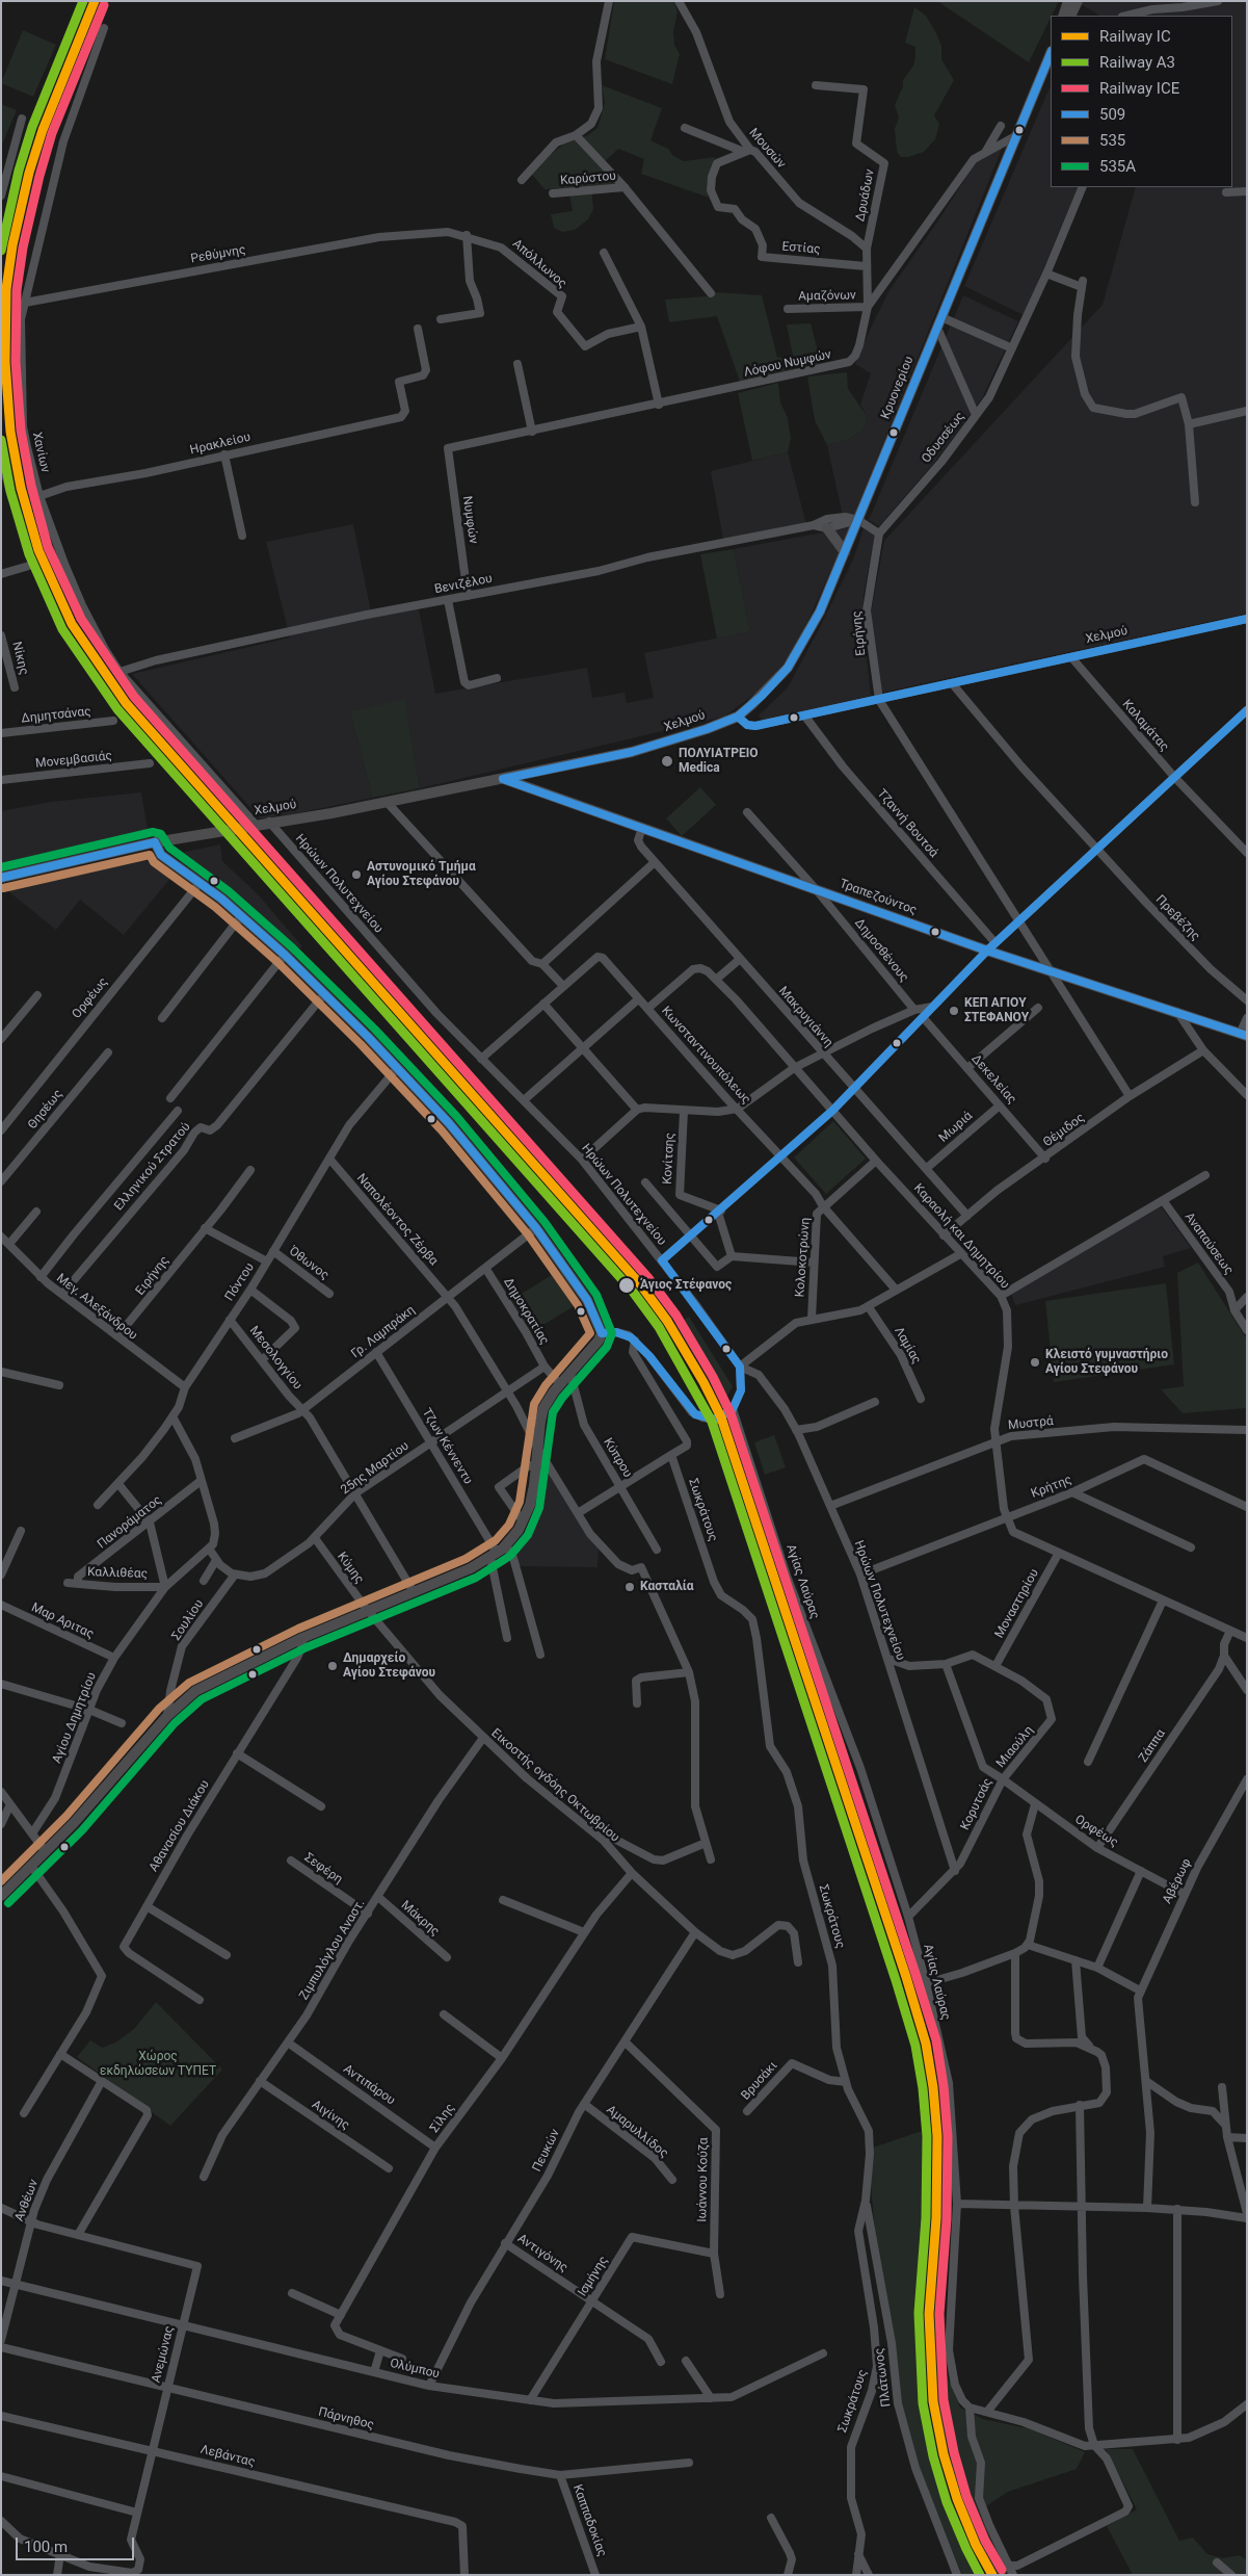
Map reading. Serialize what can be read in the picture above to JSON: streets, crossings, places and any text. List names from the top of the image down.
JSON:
{
  "streets": {
    "main road": ["Κρυονερίου", "Χελμού", "Τραπεζούντος"],
    "street": [
      "Μουσών",
      "Καρύστου",
      "Δρυάδων",
      "Εστίας",
      "Ρεθύμνης",
      "Απόλλωνος",
      "Αμαζόνων",
      "Λόφου Νυμφών",
      "Οδυσσέως",
      "Ηρακλείου",
      "Χανίων",
      "Νυμφών",
      "Βενιζέλου",
      "Ειρήνης",
      "Νίκης",
      "Δημητσάνας",
      "Καλαμάτας",
      "Μονεμβασιάς",
      "Τζαννή Βουτσά",
      "Ηρώων Πολυτεχνείου",
      "Πρεβέζης",
      "Δημοσθένους",
      "Ορφέως",
      "Μακρυγιάννη",
      "Κωνσταντινουπόλεως",
      "Δεκελείας",
      "Θησέως",
      "Μωριά",
      "Θέμιδος",
      "Κονίτσης",
      "Ελληνικού Στρατού",
      "Ναπολέοντος Ζέρβα",
      "Καραολή και Δημητρίου",
      "Αναπαύσεως",
      "Κολοκοτρώνη",
      "Όθωνος",
      "Πόντου",
      "Μεγ. Αλεξάνδρου",
      "Δημοκρατίας",
      "Γρ. Λαμπράκη",
      "Λαμίας",
      "Μεσολογγίου",
      "Μυστρά",
      "Τζων Κέννεντυ",
      "Κύπρου",
      "25ης Μαρτίου",
      "Κρήτης",
      "Σωκράτους",
      "Πανοράματος",
      "Κύμης",
      "Καλλιθέας",
      "Αγίας Λαύρας",
      "Μοναστηρίου",
      "Σουλίου",
      "Μαρ Αριτας",
      "Αγίου Δημητρίου",
      "Ζάππα",
      "Μιαούλη",
      "Εικοστής ογδόης Οκτωβρίου",
      "Κορυτσάς",
      "Αθανασίου Διάκου",
      "Σεφέρη",
      "Αβέρωφ",
      "Μάκρης",
      "Ζιμπυλόγλου Αναστ.",
      "Βρυσάκι",
      "Αντιπάρου",
      "Αιγίνης",
      "Σίλης",
      "Αμαρυλλίδος",
      "Πευκών",
      "Ιωάννου Κούζα",
      "Ανθέων",
      "Αντιγόνης",
      "Ισμήνης",
      "Ανεμώνας",
      "Ολύμπου",
      "Πλάτωνος",
      "Πάρνηθος",
      "Λεβάντας",
      "Καππαδοκίας"
    ]
  },
  "crossings": [
    ["Μουσών", "Δρυάδων"],
    ["Μουσών", "Εστίας"],
    ["Δρυάδων", "Εστίας"],
    ["Δρυάδων", "Αμαζόνων"],
    ["Δρυάδων", "Λόφου Νυμφών"],
    ["Ρεθύμνης", "Απόλλωνος"],
    ["Ρεθύμνης", "Χανίων"],
    ["Αμαζόνων", "Λόφου Νυμφών"],
    ["Λόφου Νυμφών", "Κρυονερίου"],
    ["Λόφου Νυμφών", "Νυμφών"],
    ["Κρυονερίου", "Βενιζέλου"],
    ["Κρυονερίου", "Χελμού"],
    ["Οδυσσέως", "Ειρήνης"],
    ["Ηρακλείου", "Χανίων"],
    ["Χανίων", "Βενιζέλου"],
    ["Χανίων", "Χελμού"],
    ["Νυμφών", "Βενιζέλου"],
    ["Ειρήνης", "Χελμού"],
    ["Ειρήνης", "Μεγ. Αλεξάνδρου"],
    ["Χελμού", "Καλαμάτας"],
    ["Χελμού", "Τζαννή Βουτσά"],
    ["Χελμού", "Ηρώων Πολυτεχνείου"],
    ["Χελμού", "Τραπεζούντος"],
    ["Χελμού", "Πρεβέζης"],
    ["Τζαννή Βουτσά", "Τραπεζούντος"],
    ["Ηρώων Πολυτεχνείου", "Κωνσταντινουπόλεως"],
    ["Ηρώων Πολυτεχνείου", "Μυστρά"],
    ["Ηρώων Πολυτεχνείου", "Κρήτης"],
    ["Ηρώων Πολυτεχνείου", "Κορυτσάς"],
    ["Τραπεζούντος", "Δημοσθένους"],
    ["Τραπεζούντος", "Μακρυγιάννη"],
    ["Ορφέως", "Ζάππα"],
    ["Ορφέως", "Μιαούλη"],
    ["Ορφέως", "Κορυτσάς"],
    ["Ορφέως", "Αβέρωφ"],
    ["Μακρυγιάννη", "Μωριά"],
    ["Μακρυγιάννη", "Θέμιδος"],
    ["Κωνσταντινουπόλεως", "Καραολή και Δημητρίου"],
    ["Κωνσταντινουπόλεως", "Κολοκοτρώνη"],
    ["Δεκελείας", "Μωριά"],
    ["Δεκελείας", "Θέμιδος"],
    ["Θέμιδος", "Καραολή και Δημητρίου"],
    ["Ελληνικού Στρατού", "Μεγ. Αλεξάνδρου"],
    ["Ναπολέοντος Ζέρβα", "Πόντου"],
    ["Ναπολέοντος Ζέρβα", "Γρ. Λαμπράκη"],
    ["Ναπολέοντος Ζέρβα", "25ης Μαρτίου"],
    ["Καραολή και Δημητρίου", "Κολοκοτρώνη"],
    ["Καραολή και Δημητρίου", "Μυστρά"],
    ["Καραολή και Δημητρίου", "Κρήτης"],
    ["Όθωνος", "Πόντου"],
    ["Πόντου", "Μεγ. Αλεξάνδρου"],
    ["Πόντου", "Μεσολογγίου"],
    ["Δημοκρατίας", "Γρ. Λαμπράκη"],
    ["Δημοκρατίας", "25ης Μαρτίου"],
    ["Γρ. Λαμπράκη", "Μεσολογγίου"],
    ["Γρ. Λαμπράκη", "Τζων Κέννεντυ"],
    ["Μεσολογγίου", "25ης Μαρτίου"],
    ["Τζων Κέννεντυ", "25ης Μαρτίου"],
    ["25ης Μαρτίου", "Κύμης"],
    ["25ης Μαρτίου", "Σουλίου"],
    ["Σωκράτους", "Βρυσάκι"],
    ["Σωκράτους", "Πλάτωνος"],
    ["Πανοράματος", "Καλλιθέας"],
    ["Κύμης", "Εικοστής ογδόης Οκτωβρίου"],
    ["Καλλιθέας", "Αγίου Δημητρίου"],
    ["Αγίας Λαύρας", "Κορυτσάς"],
    ["Μοναστηρίου", "Μιαούλη"],
    ["Μαρ Αριτας", "Αγίου Δημητρίου"],
    ["Μιαούλη", "Κορυτσάς"],
    ["Εικοστής ογδόης Οκτωβρίου", "Ζιμπυλόγλου Αναστ."],
    ["Εικοστής ογδόης Οκτωβρίου", "Σίλης"],
    ["Εικοστής ογδόης Οκτωβρίου", "Πευκών"],
    ["Σεφέρη", "Ζιμπυλόγλου Αναστ."],
    ["Μάκρης", "Ζιμπυλόγλου Αναστ."],
    ["Ζιμπυλόγλου Αναστ.", "Αντιπάρου"],
    ["Ζιμπυλόγλου Αναστ.", "Αιγίνης"],
    ["Αντιπάρου", "Σίλης"],
    ["Αμαρυλλίδος", "Πευκών"],
    ["Πευκών", "Ιωάννου Κούζα"],
    ["Πευκών", "Αντιγόνης"],
    ["Πευκών", "Ολύμπου"],
    ["Ιωάννου Κούζα", "Ισμήνης"],
    ["Ανθέων", "Ανεμώνας"],
    ["Ανθέων", "Ολύμπου"],
    ["Αντιγόνης", "Ισμήνης"],
    ["Ισμήνης", "Ολύμπου"],
    ["Ανεμώνας", "Ολύμπου"],
    ["Ανεμώνας", "Πάρνηθος"],
    ["Ανεμώνας", "Λεβάντας"],
    ["Πάρνηθος", "Καππαδοκίας"]
  ],
  "parks": ["Χώρος εκδηλώσεων ΤΥΠΕΤ"],
  "places": [
    "ΠΟΛΥΙΑΤΡΕΙΟ Medica",
    "Αστυνομικό Τμήμα Αγίου Στεφάνου",
    "ΚΕΠ ΑΓΙΟΥ ΣΤΕΦΑΝΟΥ",
    "Άγιος Στέφανος",
    "Κλειστό γυμναστήριο Αγίου Στεφάνου",
    "Κασταλία",
    "Δημαρχείο Αγίου Στεφάνου"
  ],
  "lines": [
    "rail line IC",
    "rail line A3",
    "rail line ICE",
    "transit line 509",
    "transit line 535A",
    "transit line 535"
  ],
  "legend": [
    "Railway IC",
    "Railway A3",
    "Railway ICE",
    "509",
    "535",
    "535A"
  ],
  "scale_bar": "100 m"
}
